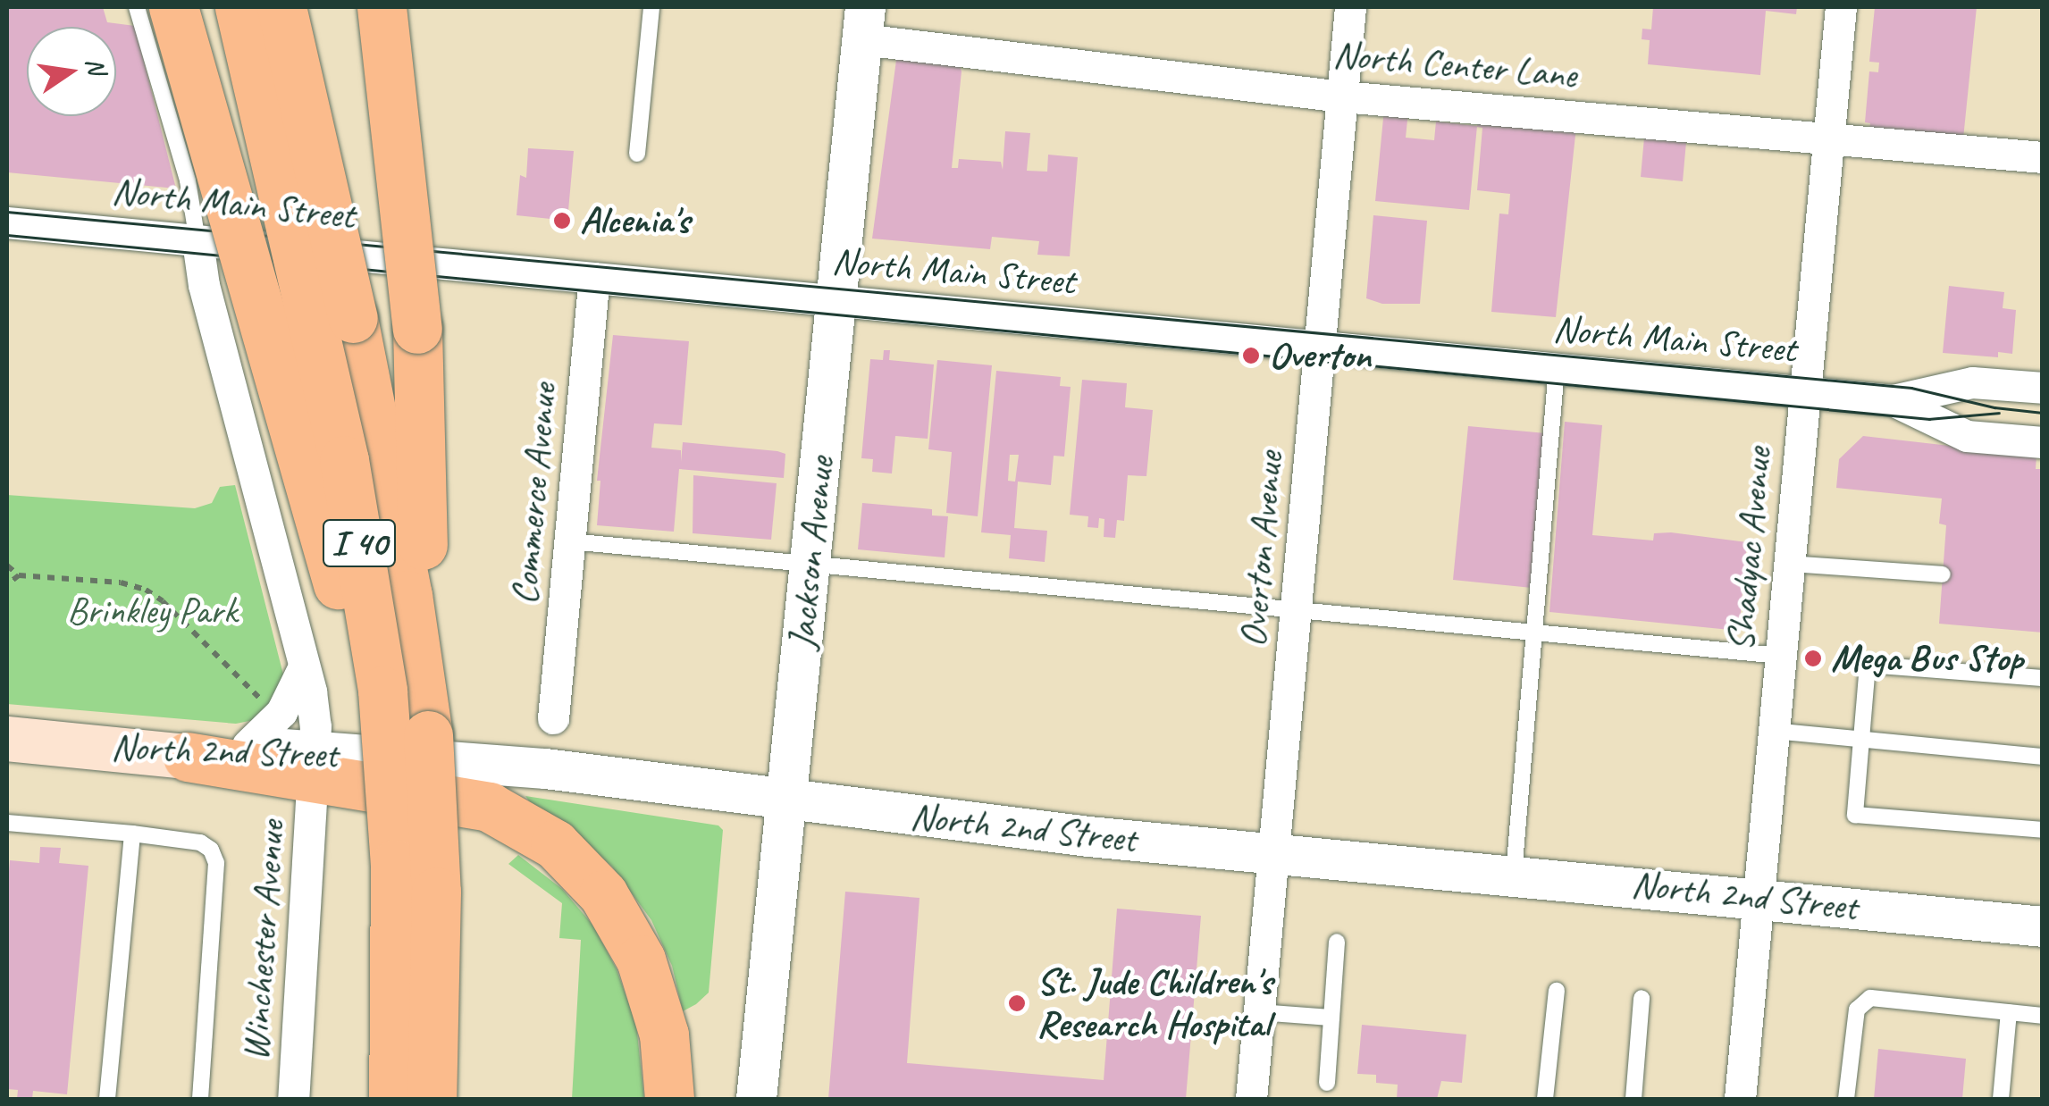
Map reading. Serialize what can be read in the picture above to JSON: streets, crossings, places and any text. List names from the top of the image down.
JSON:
{
  "streets": {
    "highway": ["I 40"],
    "main road": ["North 2nd Street"],
    "street": [
      "North Center Lane",
      "North Main Street",
      "Commerce Avenue",
      "Overton Avenue",
      "Shadyac Avenue",
      "Jackson Avenue",
      "Winchester Avenue"
    ]
  },
  "crossings": [
    ["North Center Lane", "Overton Avenue"],
    ["North Center Lane", "Shadyac Avenue"],
    ["North Center Lane", "Jackson Avenue"],
    ["North Main Street", "Commerce Avenue"],
    ["North Main Street", "Overton Avenue"],
    ["North Main Street", "Shadyac Avenue"],
    ["North Main Street", "Jackson Avenue"],
    ["North Main Street", "Winchester Avenue"],
    ["Overton Avenue", "North 2nd Street"],
    ["Shadyac Avenue", "North 2nd Street"],
    ["Jackson Avenue", "North 2nd Street"],
    ["North 2nd Street", "Winchester Avenue"]
  ],
  "parks": ["Brinkley Park"],
  "places": [
    "Alcenia's",
    "Overton",
    "Mega Bus Stop",
    "St. Jude Children's Research Hospital"
  ],
  "north": "right"
}
